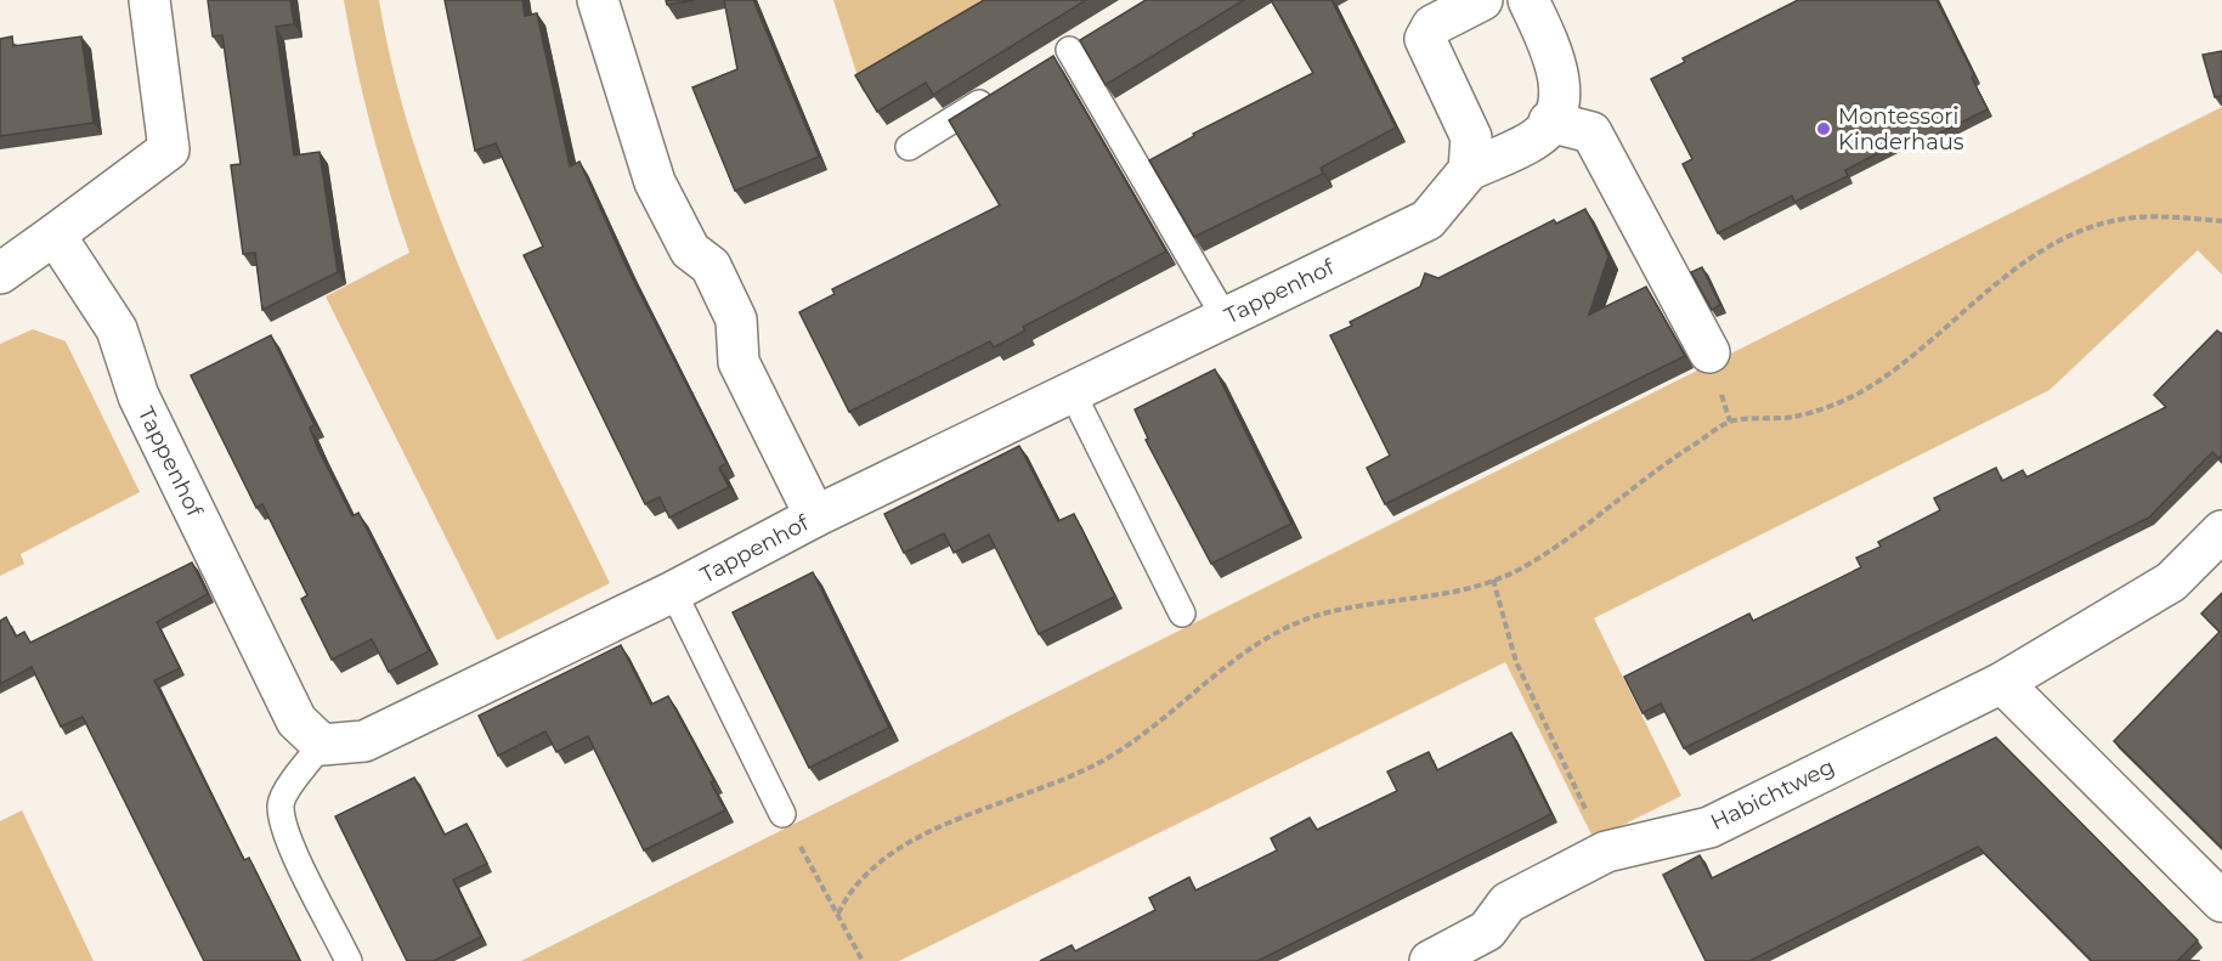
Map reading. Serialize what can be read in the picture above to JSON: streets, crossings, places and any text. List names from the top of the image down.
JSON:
{
  "streets": {
    "street": ["Tappenhof", "Habichtweg"]
  },
  "places": ["Montessori Kinderhaus"]
}
